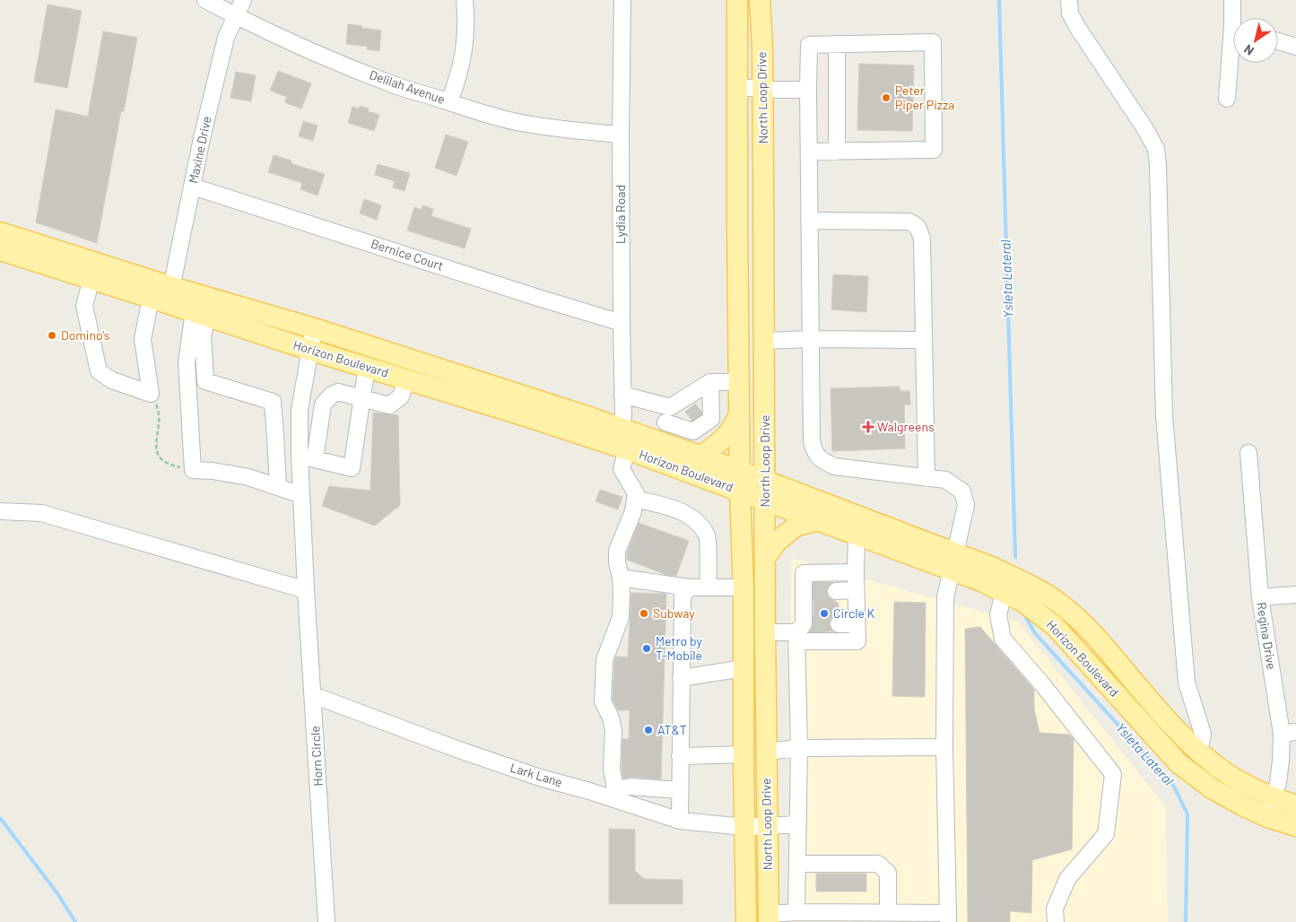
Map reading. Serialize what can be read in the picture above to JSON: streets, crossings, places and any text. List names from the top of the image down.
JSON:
{
  "streets": {
    "main road": ["North Loop Drive", "Horizon Boulevard"],
    "street": [
      "Delilah Avenue",
      "Maxine Drive",
      "Lydia Road",
      "Bernice Court",
      "Regina Drive",
      "Horn Circle",
      "Lark Lane"
    ]
  },
  "crossings": [
    ["Delilah Avenue", "Maxine Drive"],
    ["Delilah Avenue", "Lydia Road"],
    ["North Loop Drive", "Horizon Boulevard"],
    ["North Loop Drive", "Lark Lane"],
    ["Maxine Drive", "Bernice Court"],
    ["Maxine Drive", "Horizon Boulevard"],
    ["Lydia Road", "Bernice Court"],
    ["Lydia Road", "Horizon Boulevard"],
    ["Horizon Boulevard", "Regina Drive"],
    ["Horizon Boulevard", "Horn Circle"],
    ["Horn Circle", "Lark Lane"]
  ],
  "water": ["Ysleta Lateral"],
  "places": {
    "other": [
      "Peter Piper Pizza",
      "Domino's",
      "Subway",
      "Circle K",
      "Metro by T-Mobile",
      "AT&T"
    ],
    "health": ["Walgreens"]
  },
  "north": "bottom left"
}
